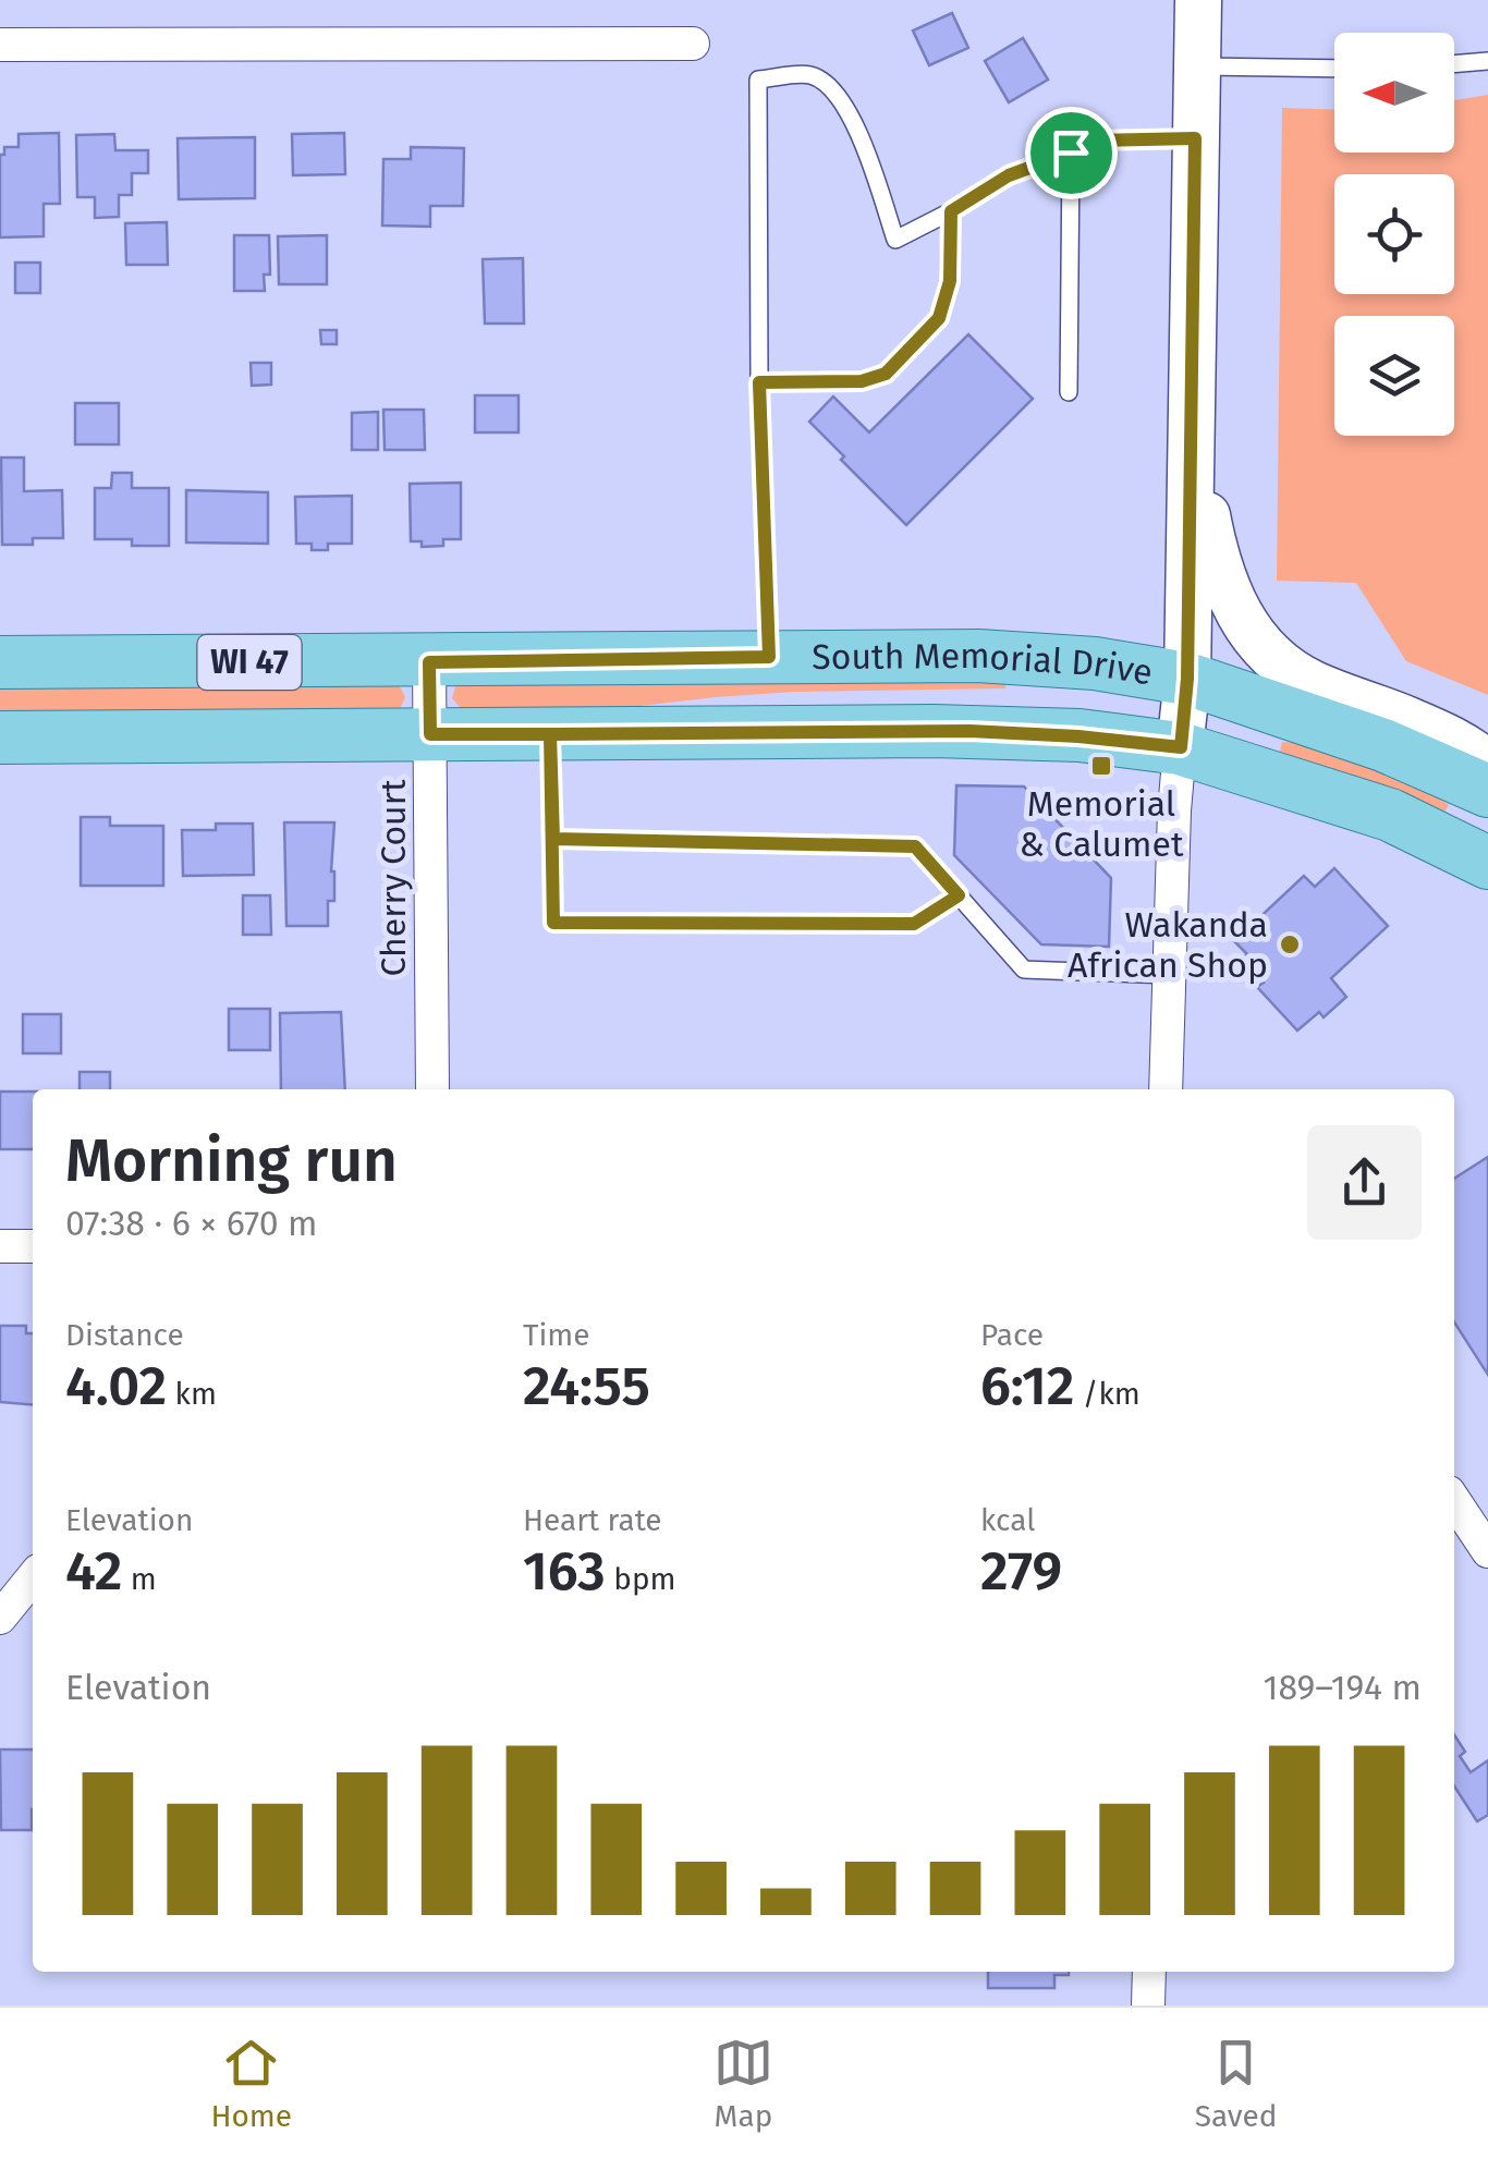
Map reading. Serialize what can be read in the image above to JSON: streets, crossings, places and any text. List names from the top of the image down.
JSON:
{
  "streets": {
    "main road": ["WI 47", "South Memorial Drive"],
    "street": ["Cherry Court"]
  },
  "crossings": [
    ["South Memorial Drive", "Cherry Court"]
  ],
  "places": {
    "transit": ["Memorial & Calumet"],
    "other": ["Wakanda African Shop"]
  },
  "north": "left",
  "page": {
    "heading": ["Morning run", "07:38 · 6 × 670 m"],
    "stats": [
      ["Distance", "4.02 km"],
      ["Time", "24:55"],
      ["Pace", "6:12 /km"],
      ["Elevation", "42 m"],
      ["Heart rate", "163 bpm"],
      ["kcal", "279"]
    ],
    "chart": ["Elevation", "189–194 m"],
    "tabs": ["Home", "Map", "Saved"]
  }
}
